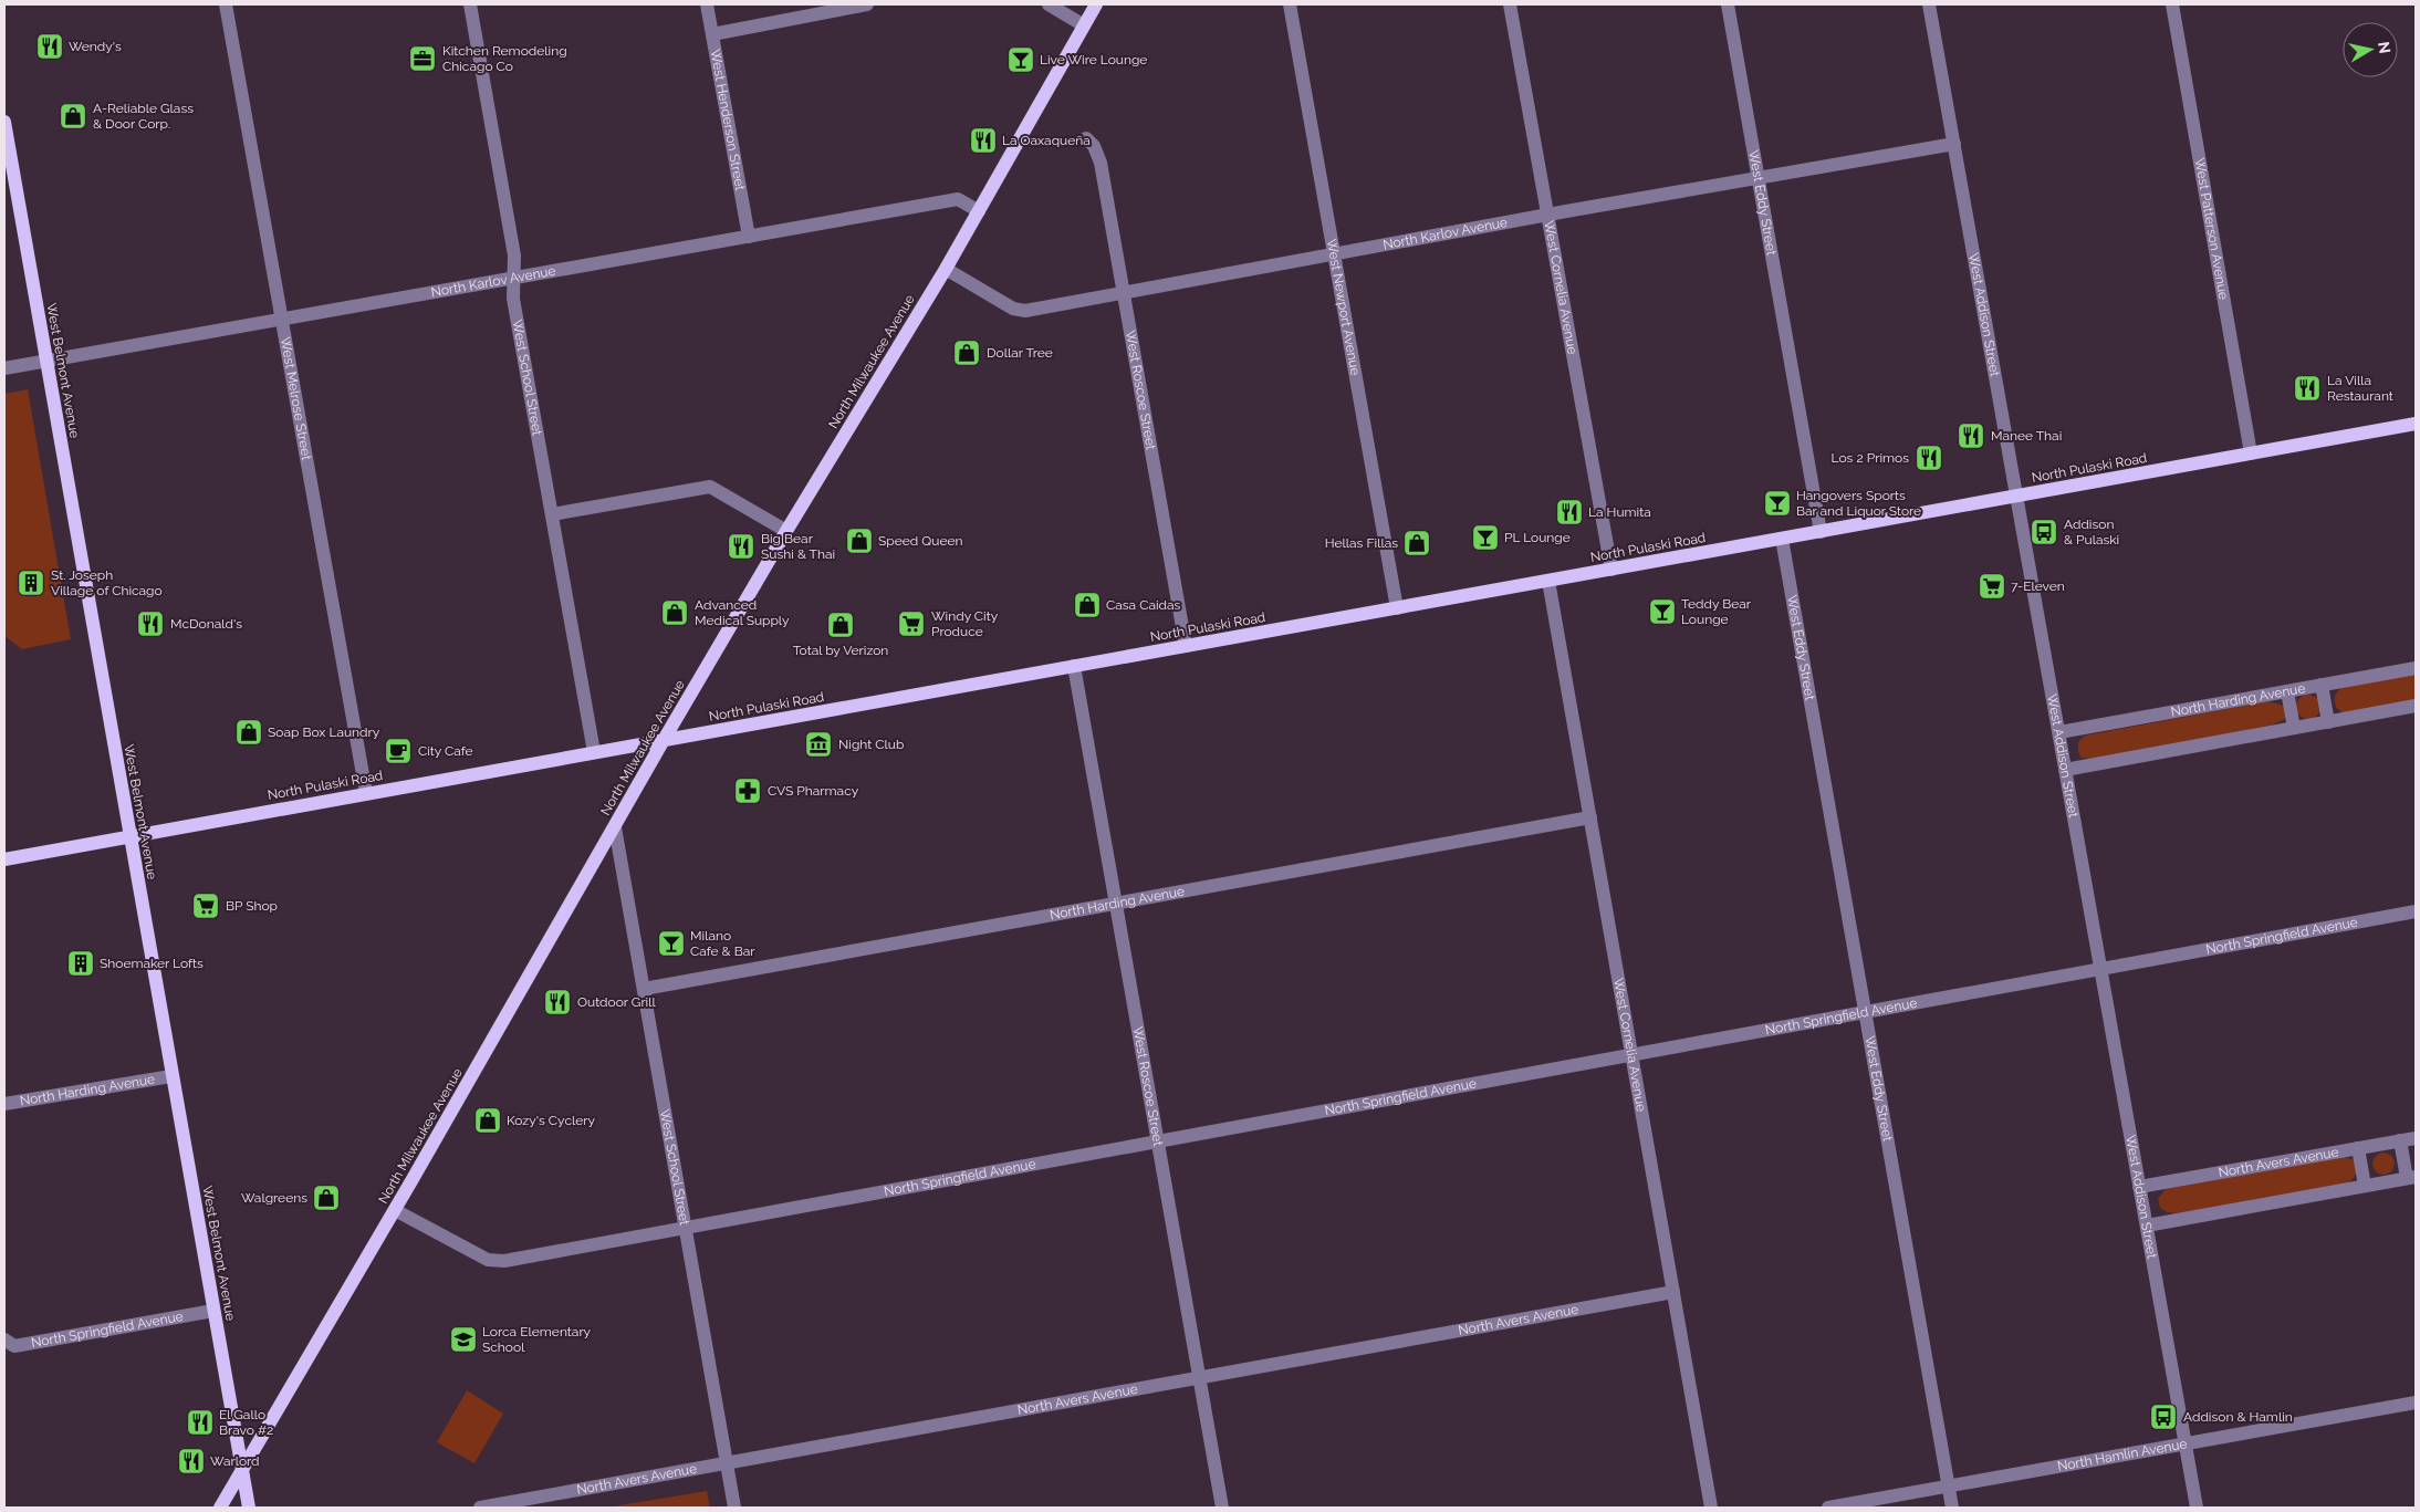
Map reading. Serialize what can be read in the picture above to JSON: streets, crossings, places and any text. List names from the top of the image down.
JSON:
{
  "streets": {
    "main road": ["North Milwaukee Avenue", "West Belmont Avenue", "North Pulaski Road"],
    "street": [
      "West Henderson Street",
      "West Eddy Street",
      "West Patterson Avenue",
      "North Karlov Avenue",
      "West Cornelia Avenue",
      "West Newport Avenue",
      "West Addison Street",
      "West School Street",
      "West Roscoe Street",
      "West Melrose Street",
      "North Harding Avenue",
      "North Springfield Avenue",
      "North Avers Avenue",
      "North Hamlin Avenue"
    ]
  },
  "crossings": [
    ["West Henderson Street", "North Karlov Avenue"],
    ["West Eddy Street", "North Karlov Avenue"],
    ["West Eddy Street", "North Pulaski Road"],
    ["West Eddy Street", "North Springfield Avenue"],
    ["West Eddy Street", "North Hamlin Avenue"],
    ["West Patterson Avenue", "North Pulaski Road"],
    ["North Karlov Avenue", "West Cornelia Avenue"],
    ["North Karlov Avenue", "West Newport Avenue"],
    ["North Karlov Avenue", "West Addison Street"],
    ["North Karlov Avenue", "North Milwaukee Avenue"],
    ["North Karlov Avenue", "West Belmont Avenue"],
    ["North Karlov Avenue", "West School Street"],
    ["North Karlov Avenue", "West Roscoe Street"],
    ["North Karlov Avenue", "West Melrose Street"],
    ["West Cornelia Avenue", "North Pulaski Road"],
    ["West Cornelia Avenue", "North Harding Avenue"],
    ["West Cornelia Avenue", "North Springfield Avenue"],
    ["West Cornelia Avenue", "North Avers Avenue"],
    ["West Newport Avenue", "North Pulaski Road"],
    ["West Addison Street", "North Pulaski Road"],
    ["West Addison Street", "North Harding Avenue"],
    ["West Addison Street", "North Springfield Avenue"],
    ["West Addison Street", "North Avers Avenue"],
    ["West Addison Street", "North Hamlin Avenue"],
    ["North Milwaukee Avenue", "West Belmont Avenue"],
    ["North Milwaukee Avenue", "West School Street"],
    ["North Milwaukee Avenue", "North Pulaski Road"],
    ["North Milwaukee Avenue", "North Springfield Avenue"],
    ["West Belmont Avenue", "North Pulaski Road"],
    ["West Belmont Avenue", "North Harding Avenue"],
    ["West Belmont Avenue", "North Springfield Avenue"],
    ["West School Street", "North Pulaski Road"],
    ["West School Street", "North Harding Avenue"],
    ["West School Street", "North Springfield Avenue"],
    ["West School Street", "North Avers Avenue"],
    ["West Roscoe Street", "North Pulaski Road"],
    ["West Roscoe Street", "North Harding Avenue"],
    ["West Roscoe Street", "North Springfield Avenue"],
    ["West Roscoe Street", "North Avers Avenue"],
    ["West Melrose Street", "North Pulaski Road"]
  ],
  "places": {
    "restaurant": [
      "Wendy's",
      "La Oaxaqueña",
      "La Villa Restaurant",
      "Manee Thai",
      "Los 2 Primos",
      "La Humita",
      "Big Bear Sushi & Thai",
      "McDonald's",
      "Outdoor Grill",
      "El Gallo Bravo #2",
      "Warlord"
    ],
    "office": ["Kitchen Remodeling Chicago Co"],
    "bar": [
      "Live Wire Lounge",
      "Hangovers Sports Bar and Liquor Store",
      "PL Lounge",
      "Teddy Bear Lounge",
      "Milano Cafe & Bar"
    ],
    "shop": [
      "A-Reliable Glass & Door Corp.",
      "Dollar Tree",
      "Speed Queen",
      "Hellas Fillas",
      "Casa Caidas",
      "Advanced Medical Supply",
      "Total by Verizon",
      "Soap Box Laundry",
      "Kozy's Cyclery",
      "Walgreens"
    ],
    "bus stop": ["Addison & Pulaski", "Addison & Hamlin"],
    "building": ["St. Joseph Village of Chicago", "Shoemaker Lofts"],
    "supermarket": ["7-Eleven", "Windy City Produce", "BP Shop"],
    "museum": ["Night Club"],
    "cafe": ["City Cafe"],
    "pharmacy": ["CVS Pharmacy"],
    "school or university": ["Lorca Elementary School"]
  },
  "north": "right"
}
